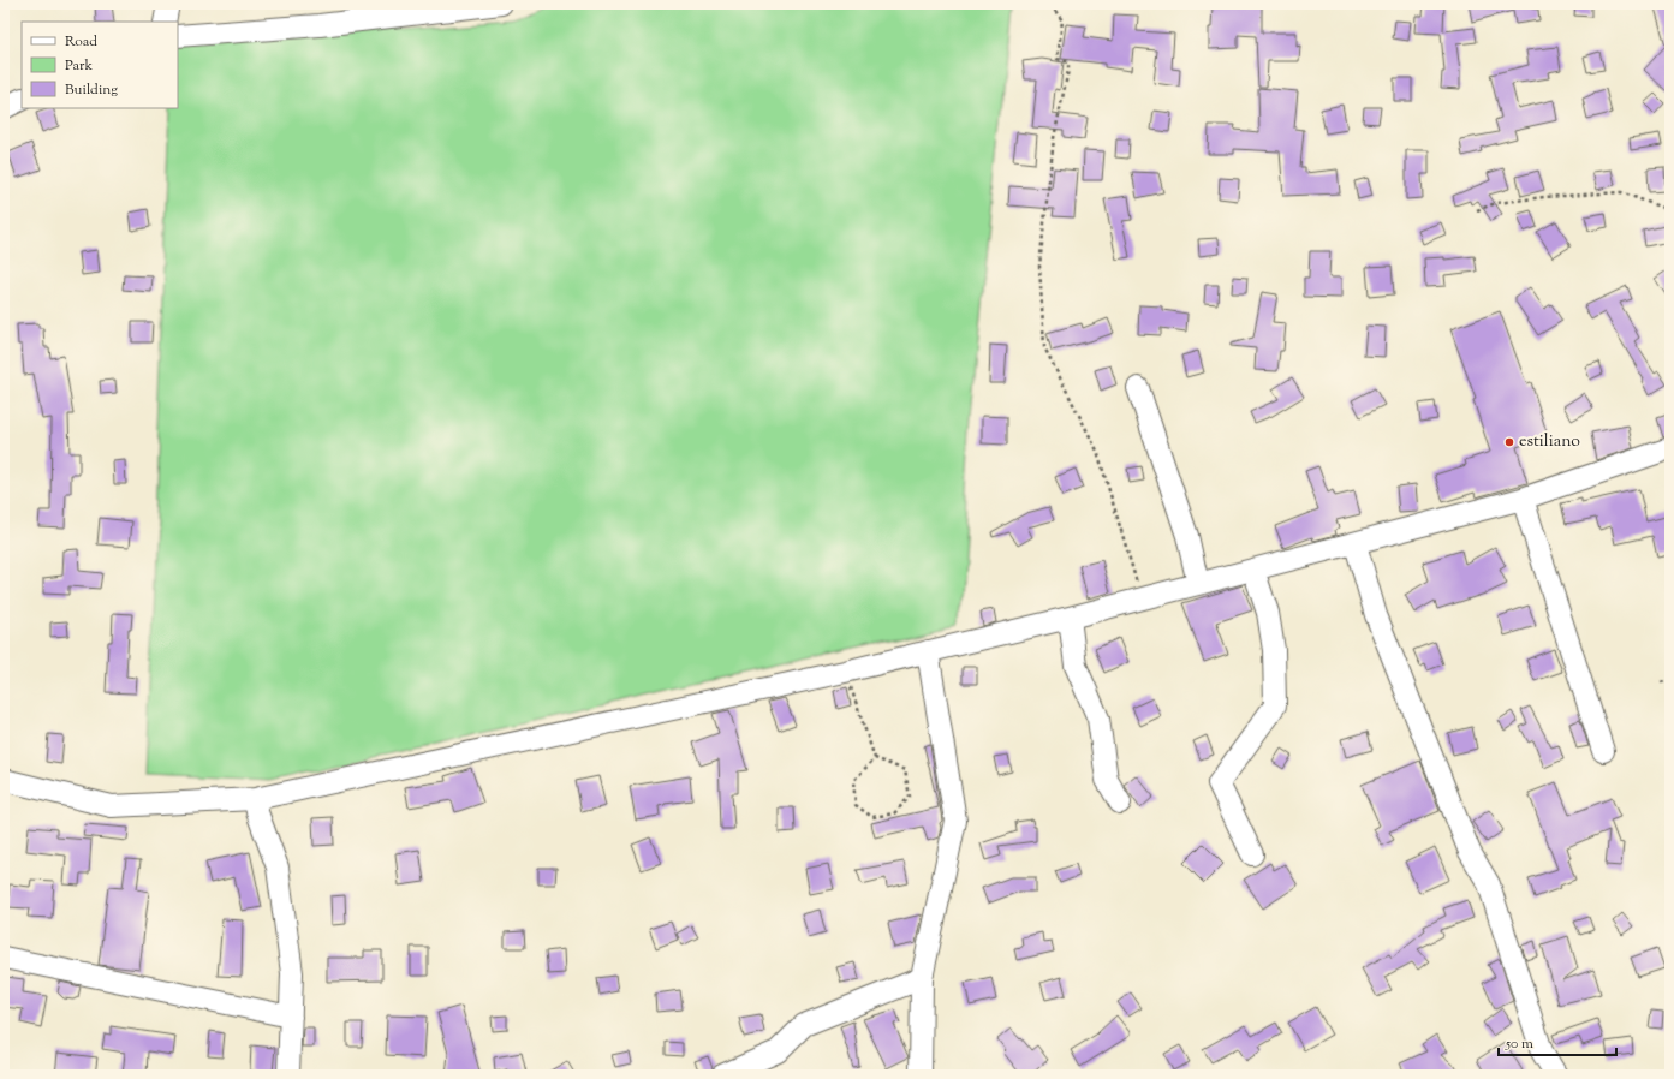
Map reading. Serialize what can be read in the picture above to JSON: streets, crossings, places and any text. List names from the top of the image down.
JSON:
{
  "places": ["estiliano"],
  "legend": ["Road", "Park", "Building"],
  "scale_bar": "50 m"
}
